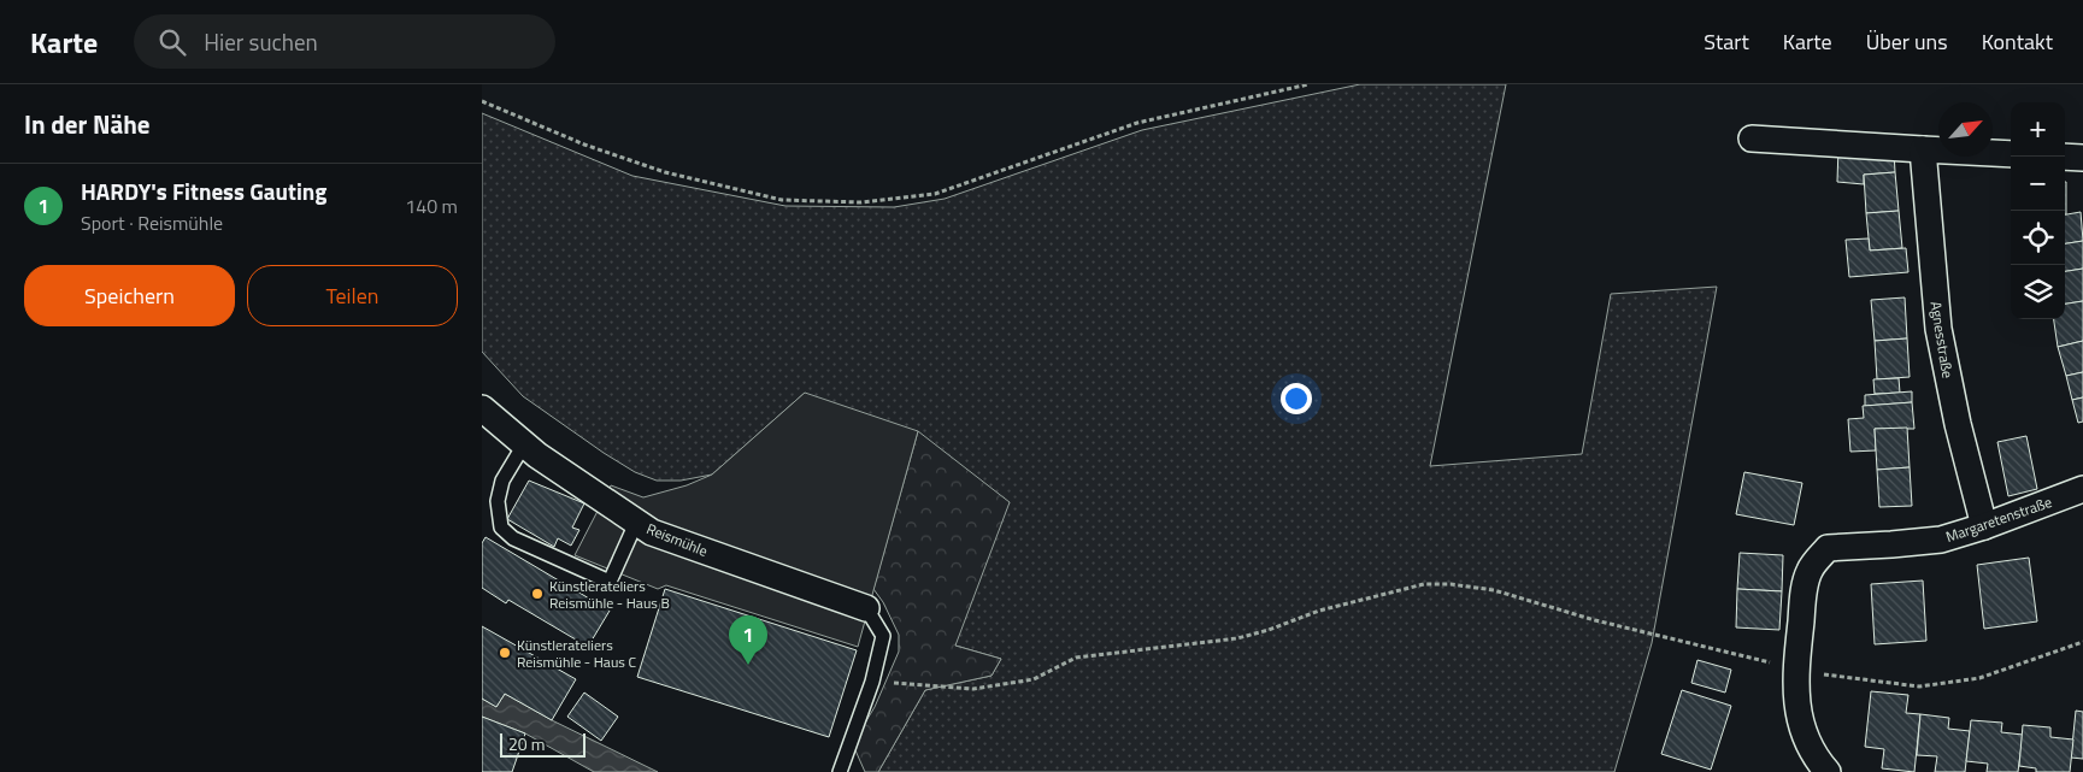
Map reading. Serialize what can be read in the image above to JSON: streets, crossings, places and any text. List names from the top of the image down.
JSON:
{
  "streets": {
    "street": ["Agnesstraße", "Margaretenstraße", "Reismühle"]
  },
  "crossings": [
    ["Agnesstraße", "Margaretenstraße"]
  ],
  "places": ["Künstlerateliers Reismühle - Haus B", "Künstlerateliers Reismühle - Haus C"],
  "scale_bar": "20 m",
  "north": "top right",
  "page": {
    "header": "Karte",
    "search": "Hier suchen",
    "nav": [
      "Start",
      "Karte",
      "Über uns",
      "Kontakt"
    ],
    "heading": "In der Nähe",
    "map_buttons": ["+", "−"],
    "list": [
      {
        "mark": "1",
        "name": "HARDY's Fitness Gauting",
        "note": "Sport · Reismühle",
        "value": "140 m"
      }
    ],
    "buttons": ["Speichern", "Teilen"],
    "pins": "1",
    "scale": "20 m"
  }
}
